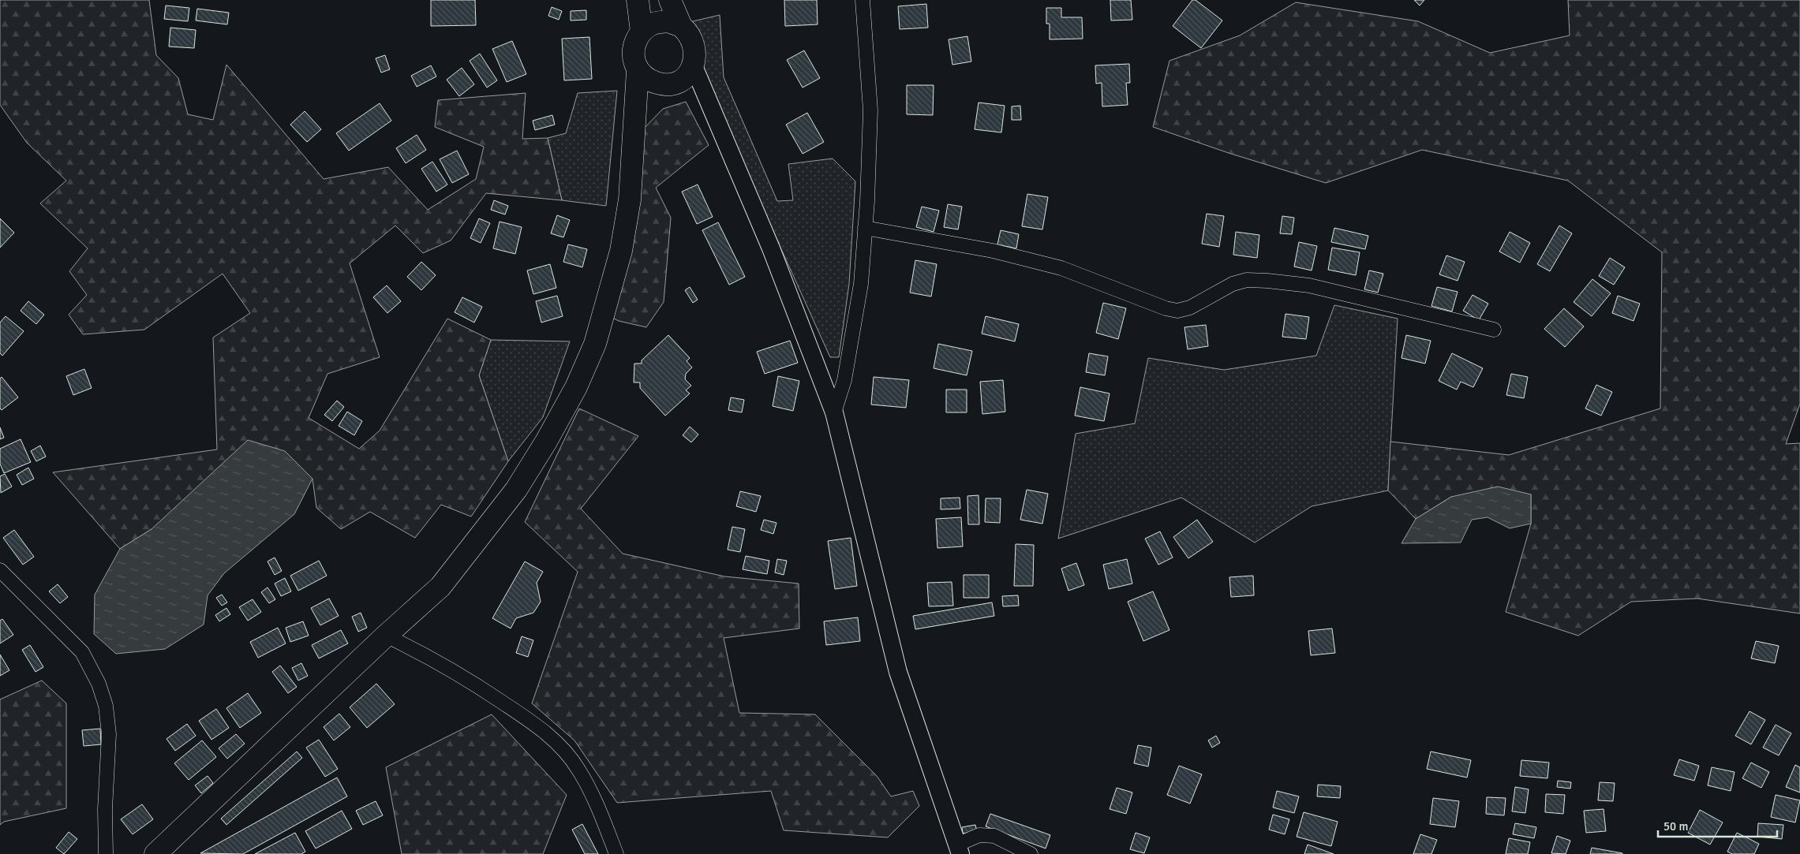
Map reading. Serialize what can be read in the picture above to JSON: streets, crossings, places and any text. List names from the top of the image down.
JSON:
{
  "scale_bar": "50 m"
}
